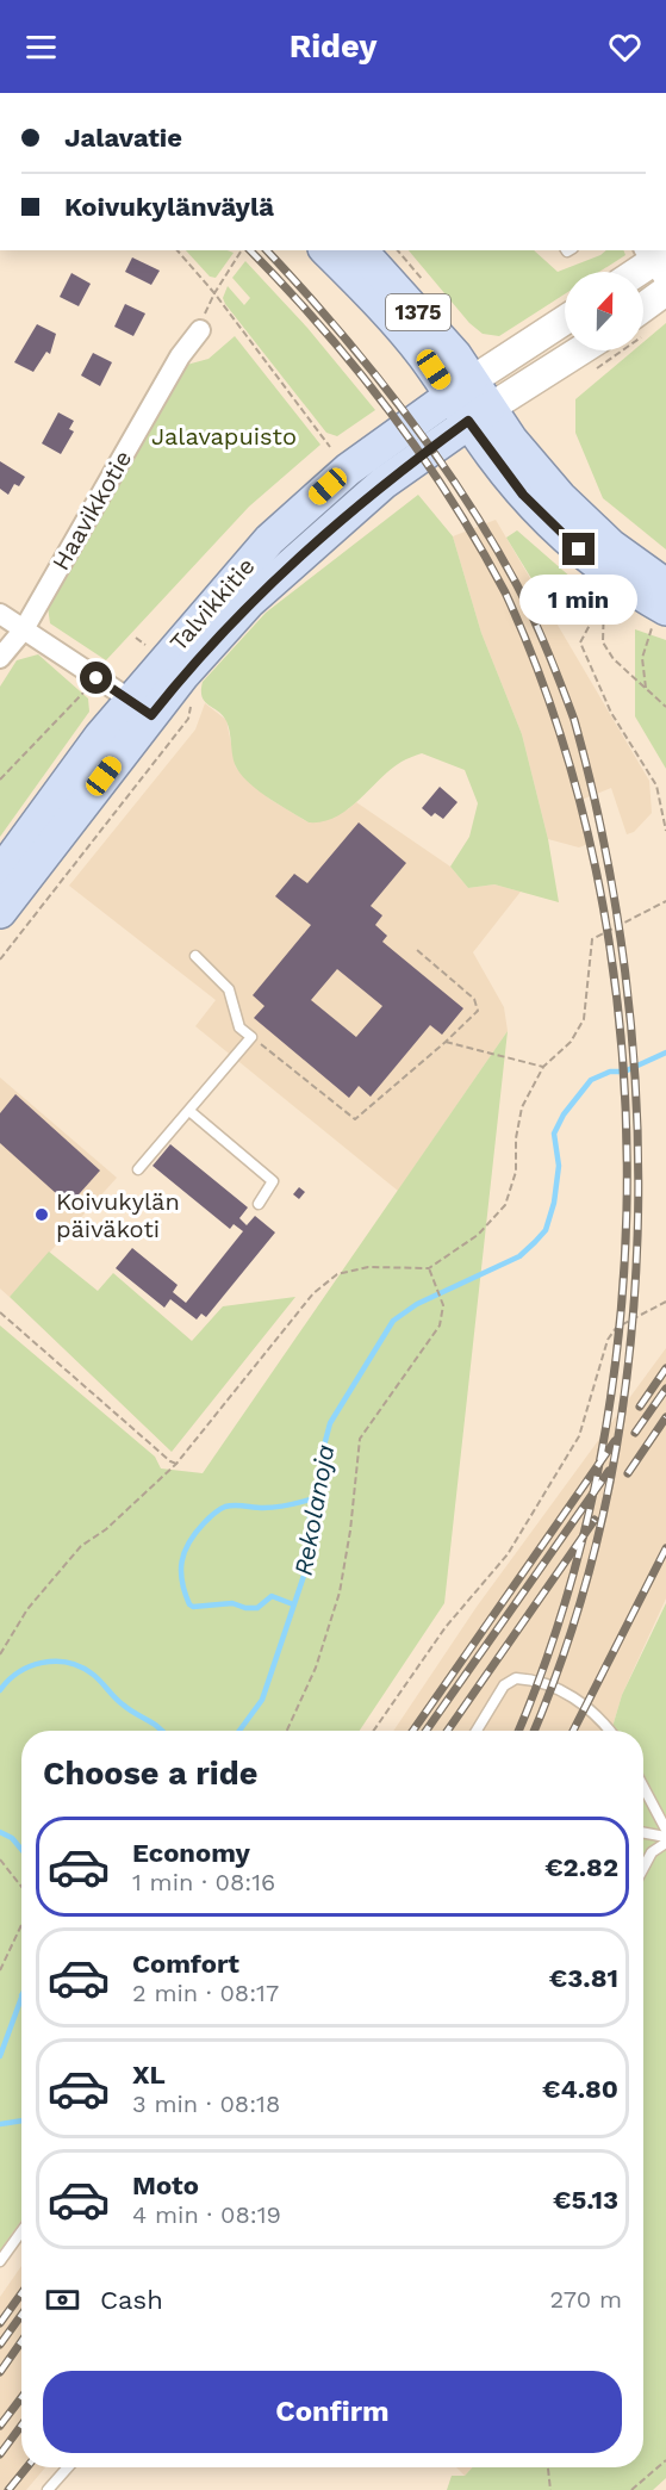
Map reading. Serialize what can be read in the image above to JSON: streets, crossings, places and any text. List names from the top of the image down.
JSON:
{
  "streets": {
    "main road": ["1375", "Talvikkitie"],
    "street": ["Haavikkotie"]
  },
  "crossings": [
    ["1375", "Talvikkitie"]
  ],
  "water": ["Rekolanoja"],
  "parks": ["Jalavapuisto"],
  "places": ["Koivukylän päiväkoti"],
  "north": "top",
  "page": {
    "header": "Ridey",
    "banner": ["Jalavatie", "Koivukylänväylä"],
    "bubble": "1 min",
    "heading": "Choose a ride",
    "list": [
      {
        "name": "Economy",
        "note": "1 min · 08:16",
        "value": "€2.82"
      },
      {
        "name": "Comfort",
        "note": "2 min · 08:17",
        "value": "€3.81"
      },
      {
        "name": "XL",
        "note": "3 min · 08:18",
        "value": "€4.80"
      },
      {
        "name": "Moto",
        "note": "4 min · 08:19",
        "value": "€5.13"
      }
    ],
    "pay": ["Cash", "270 m"],
    "buttons": "Confirm"
  }
}
